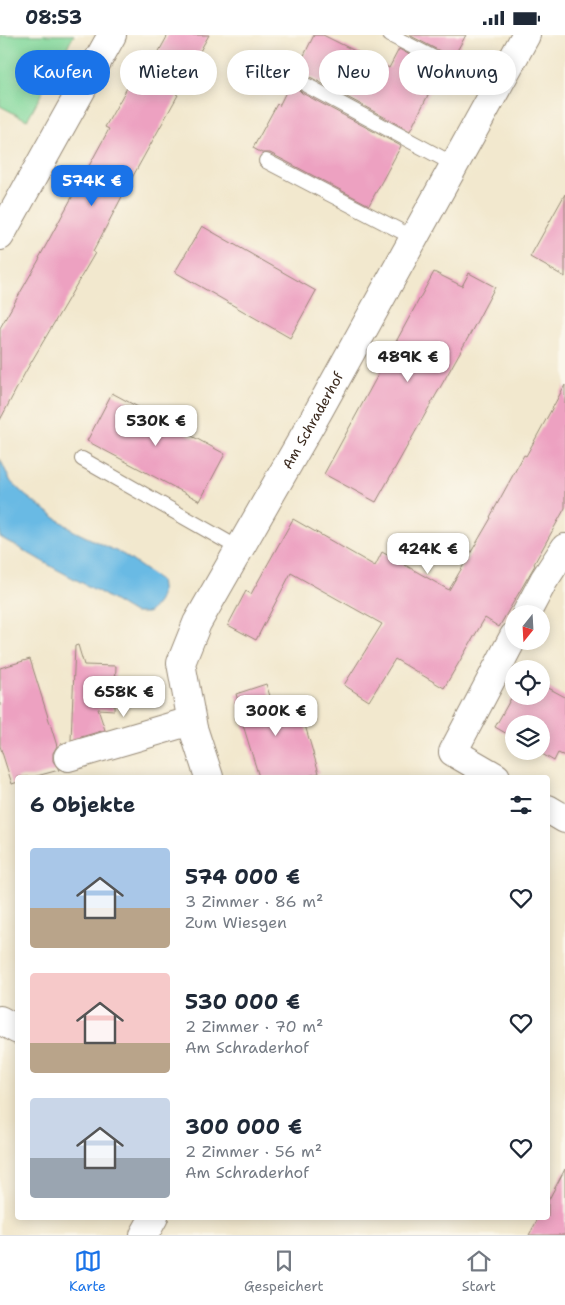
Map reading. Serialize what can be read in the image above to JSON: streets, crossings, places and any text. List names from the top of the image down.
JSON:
{
  "streets": {
    "street": ["Am Schraderhof"]
  },
  "north": "bottom",
  "page": {
    "status": "08:53",
    "chip": [
      "Kaufen",
      "Mieten",
      "Filter",
      "Neu",
      "Wohnung"
    ],
    "price": [
      "574K €",
      "489K €",
      "530K €",
      "424K €",
      "658K €",
      "300K €"
    ],
    "heading": "6 Objekte",
    "list": [
      {
        "name": "574 000 €",
        "note": "3 Zimmer · 86 m² · Zum Wiesgen"
      },
      {
        "name": "530 000 €",
        "note": "2 Zimmer · 70 m² · Am Schraderhof"
      },
      {
        "name": "300 000 €",
        "note": "2 Zimmer · 56 m² · Am Schraderhof"
      }
    ],
    "tabs": ["Karte", "Gespeichert", "Start"]
  }
}
